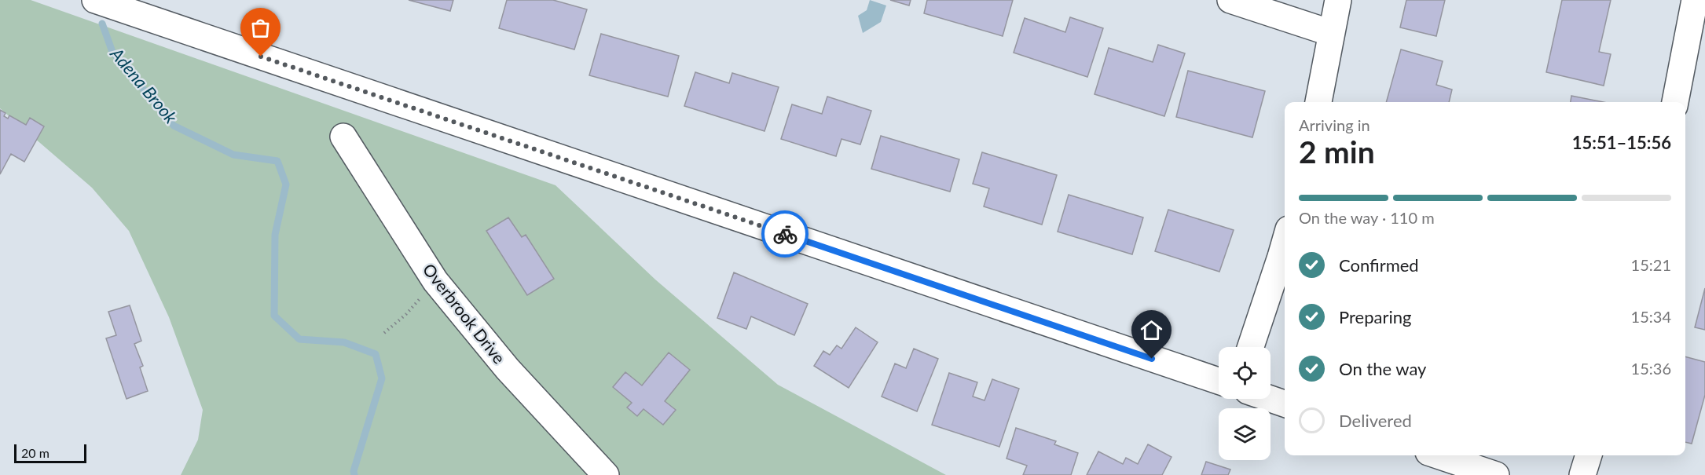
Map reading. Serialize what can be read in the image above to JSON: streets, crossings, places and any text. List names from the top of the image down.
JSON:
{
  "streets": {
    "main road": ["Overbrook Drive"]
  },
  "water": ["Adena Brook"],
  "scale_bar": "20 m",
  "page": {
    "heading": ["2 min", "Arriving in", "15:51–15:56"],
    "bar": "On the way · 110 m",
    "list": [
      ["Confirmed", "15:21"],
      ["Preparing", "15:34"],
      ["On the way", "15:36"],
      "Delivered"
    ],
    "scale": "20 m"
  }
}
